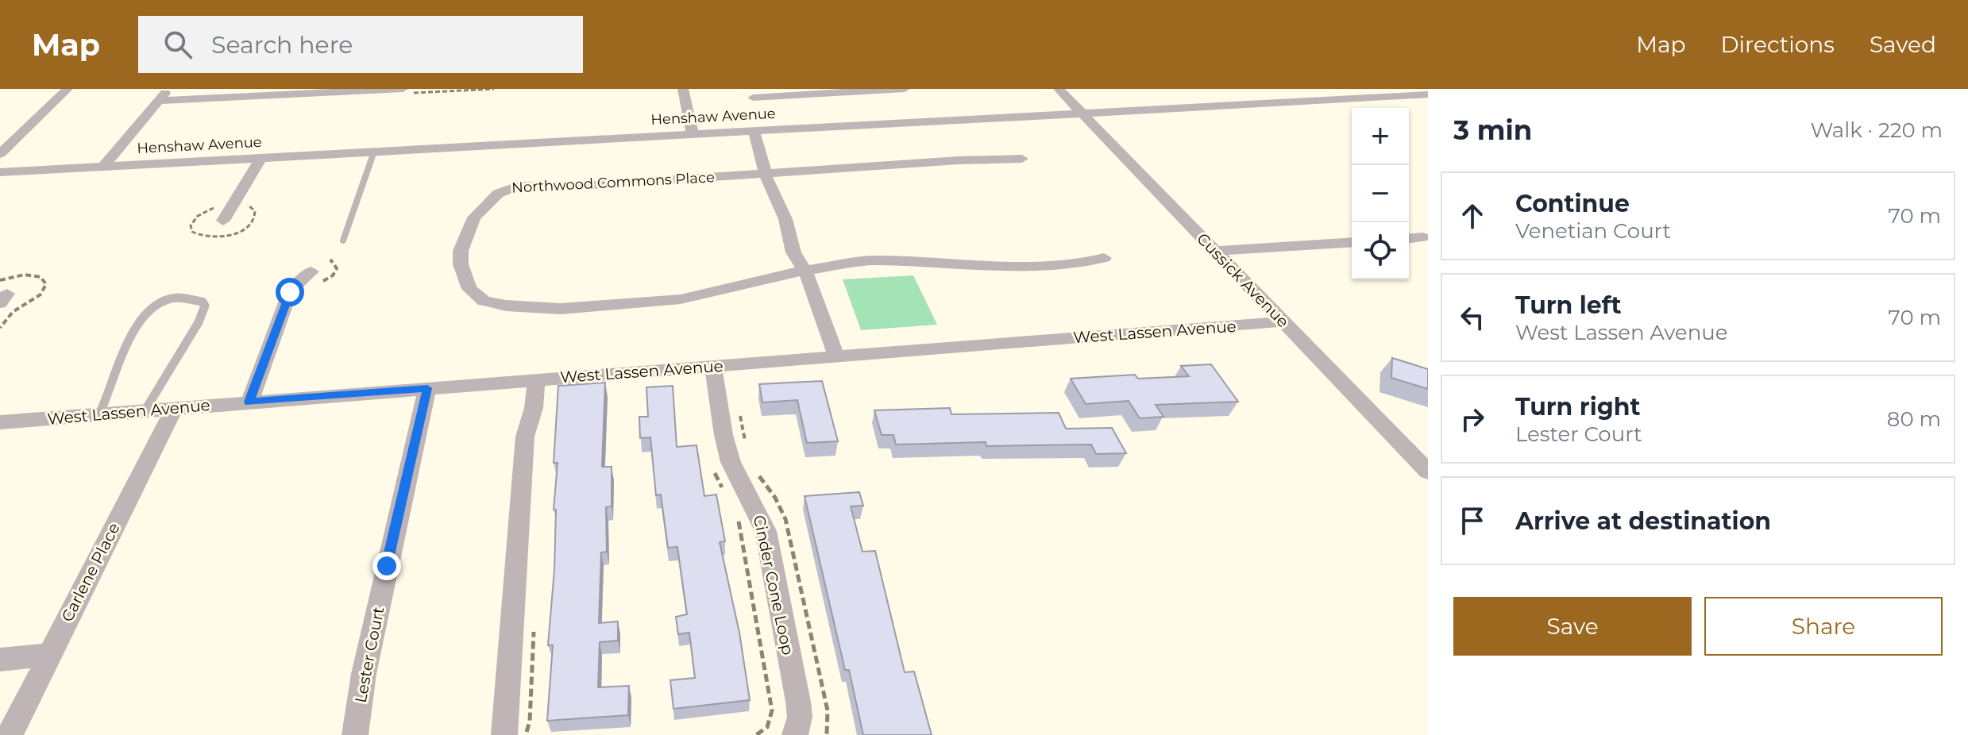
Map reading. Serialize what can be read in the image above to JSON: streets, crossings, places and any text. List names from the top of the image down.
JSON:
{
  "streets": {
    "street": [
      "Henshaw Avenue",
      "Northwood Commons Place",
      "Cussick Avenue",
      "West Lassen Avenue",
      "Carlene Place",
      "Cinder Cone Loop",
      "Lester Court"
    ]
  },
  "crossings": [
    ["Henshaw Avenue", "Cussick Avenue"],
    ["Cussick Avenue", "West Lassen Avenue"],
    ["West Lassen Avenue", "Carlene Place"],
    ["West Lassen Avenue", "Cinder Cone Loop"],
    ["West Lassen Avenue", "Lester Court"]
  ],
  "page": {
    "header": "Map",
    "search": "Search here",
    "nav": ["Map", "Directions", "Saved"],
    "heading": ["3 min", "Walk · 220 m"],
    "map_buttons": ["+", "−"],
    "list": [
      ["Continue", "Venetian Court", "70 m"],
      ["Turn left", "West Lassen Avenue", "70 m"],
      ["Turn right", "Lester Court", "80 m"],
      "Arrive at destination"
    ],
    "buttons": ["Save", "Share"]
  }
}
